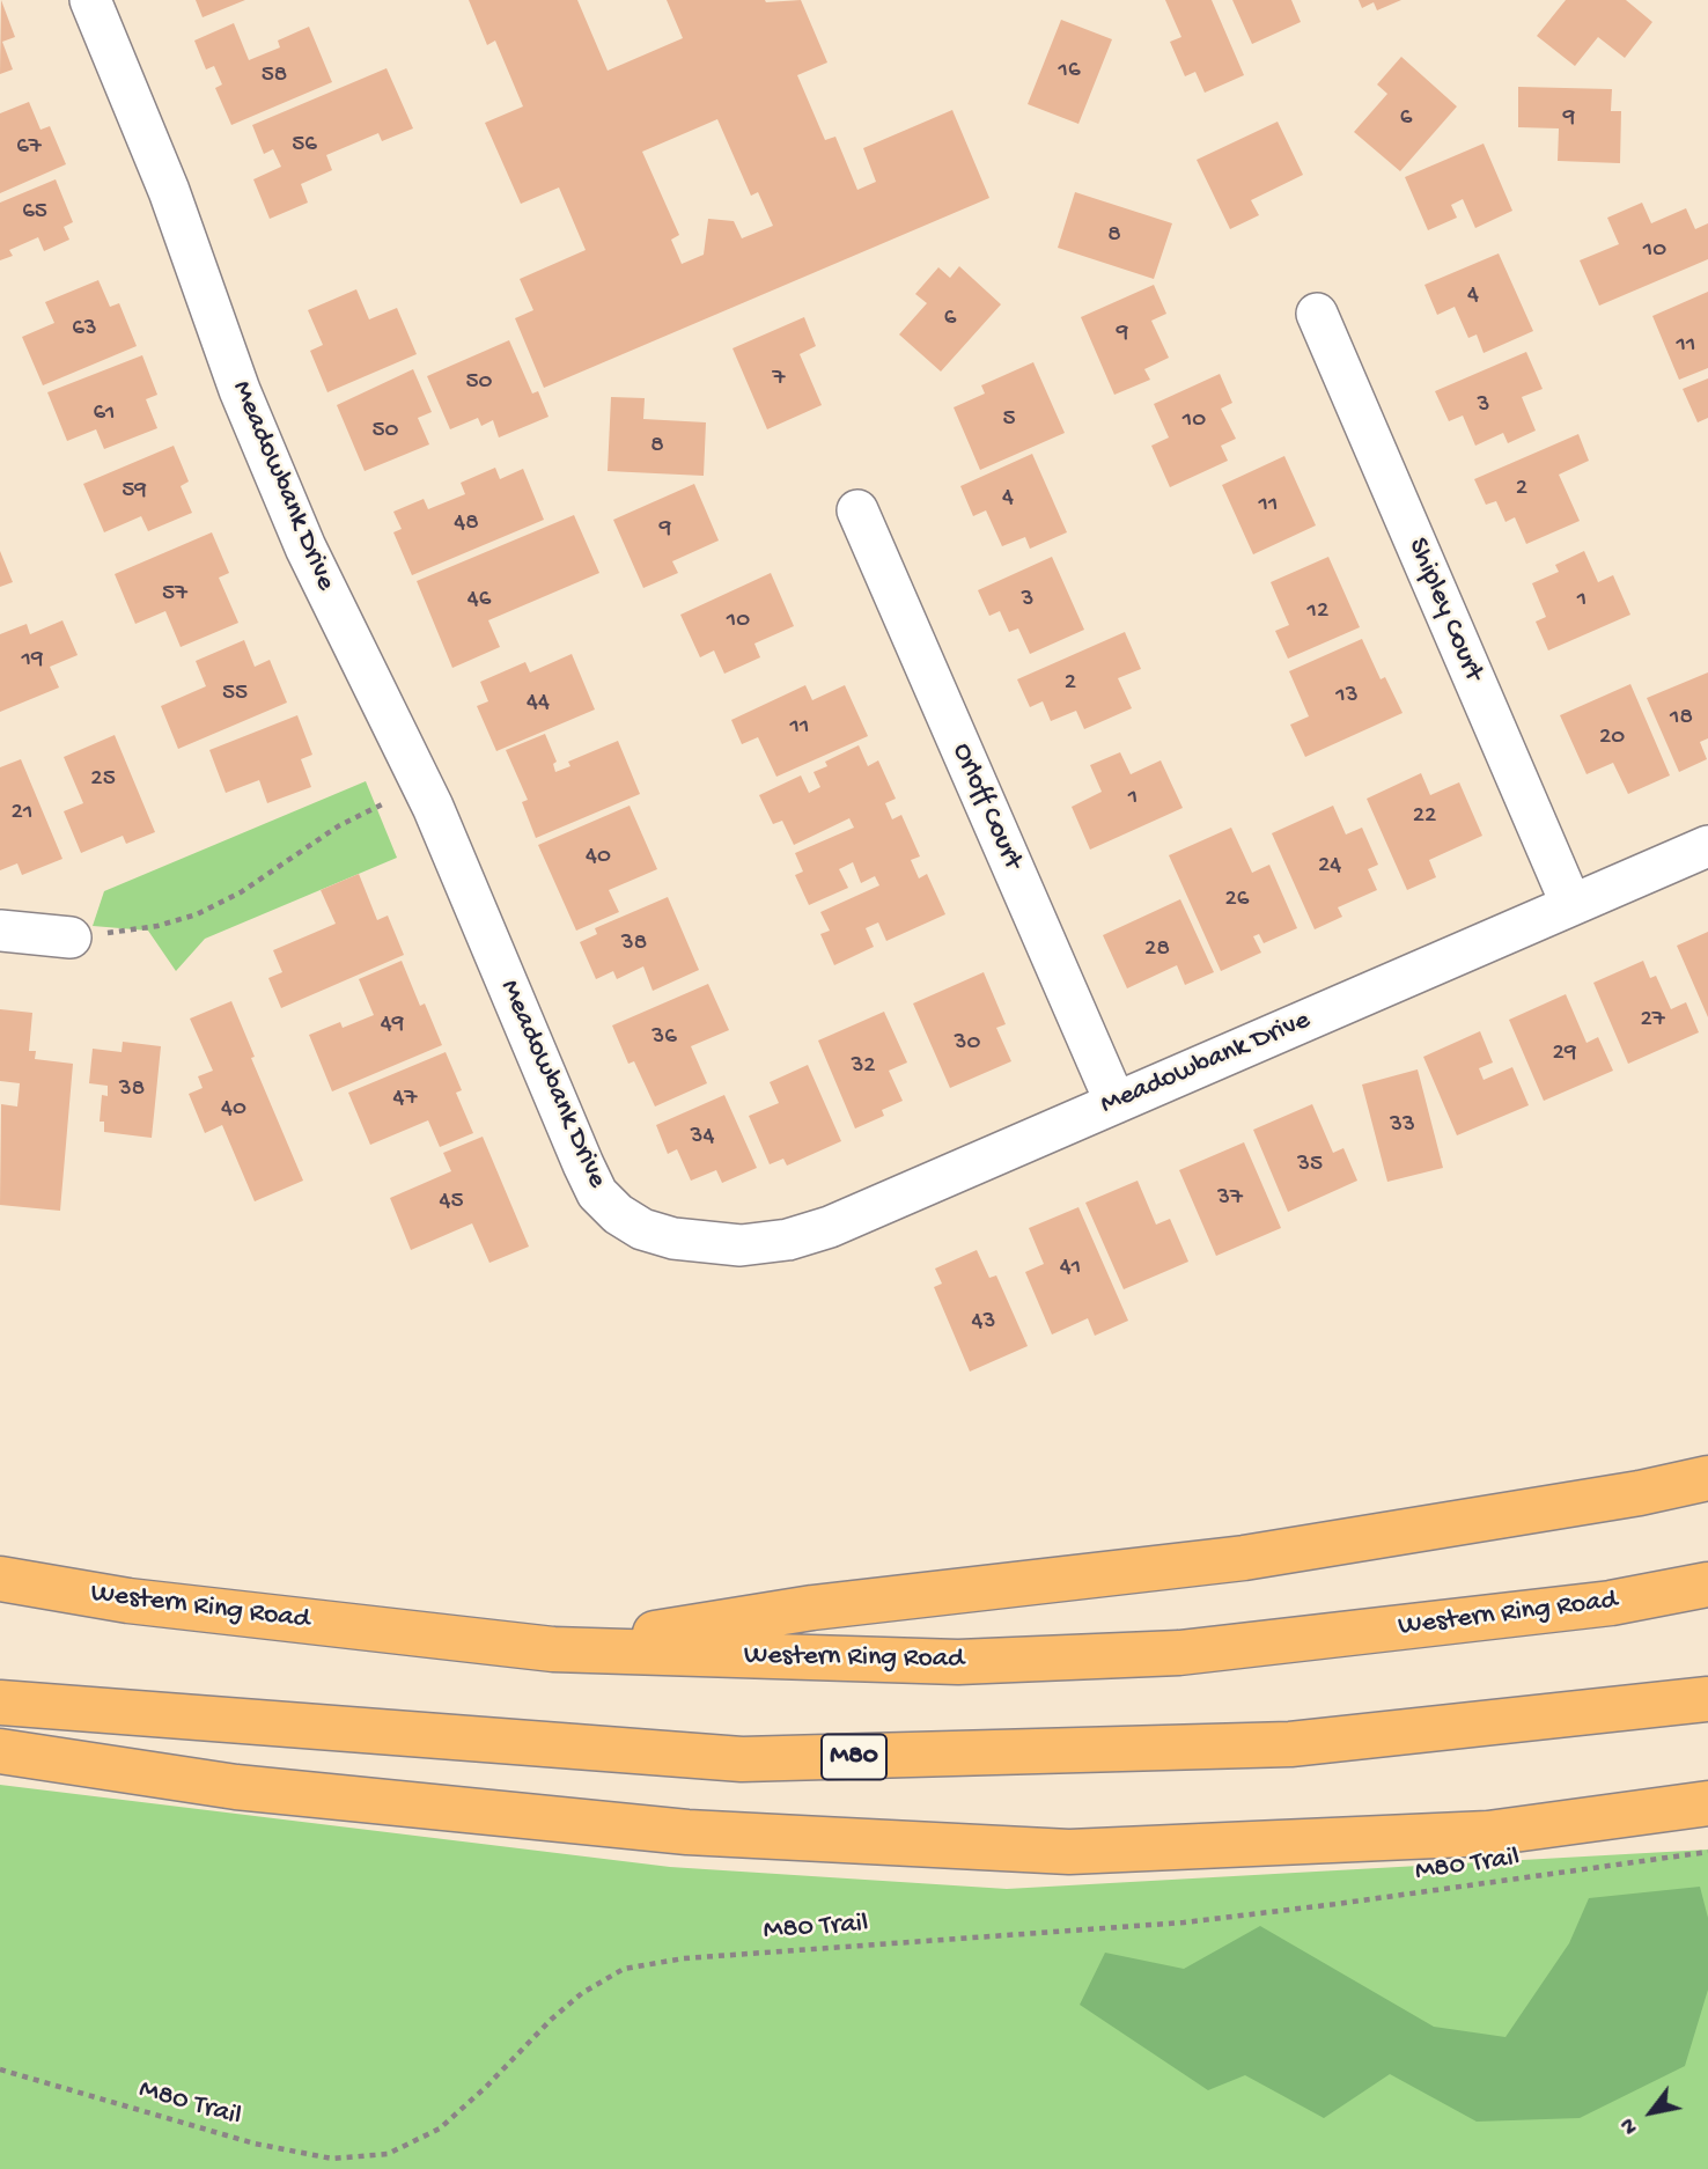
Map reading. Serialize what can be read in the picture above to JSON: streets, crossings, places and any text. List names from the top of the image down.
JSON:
{
  "streets": {
    "highway": ["Western Ring Road", "M80"],
    "street": ["Meadowbank Drive", "Shipley Court", "Orloff Court"],
    "path": ["M80 Trail"]
  },
  "crossings": [
    ["Meadowbank Drive", "Shipley Court"],
    ["Meadowbank Drive", "Orloff Court"]
  ],
  "house_numbers": [
    "16",
    "58",
    "6",
    "9",
    "56",
    "67",
    "65",
    "8",
    "10",
    "4",
    "6",
    "63",
    "9",
    "11",
    "7",
    "50",
    "3",
    "61",
    "5",
    "10",
    "50",
    "8",
    "2",
    "59",
    "4",
    "11",
    "48",
    "9",
    "57",
    "46",
    "3",
    "1",
    "12",
    "10",
    "19",
    "2",
    "55",
    "13",
    "44",
    "18",
    "11",
    "20",
    "25",
    "1",
    "21",
    "22",
    "40",
    "24",
    "26",
    "38",
    "28",
    "27",
    "49",
    "36",
    "30",
    "29",
    "32",
    "38",
    "47",
    "40",
    "33",
    "34",
    "35",
    "37",
    "45",
    "41",
    "43"
  ],
  "north": "bottom left"
}
